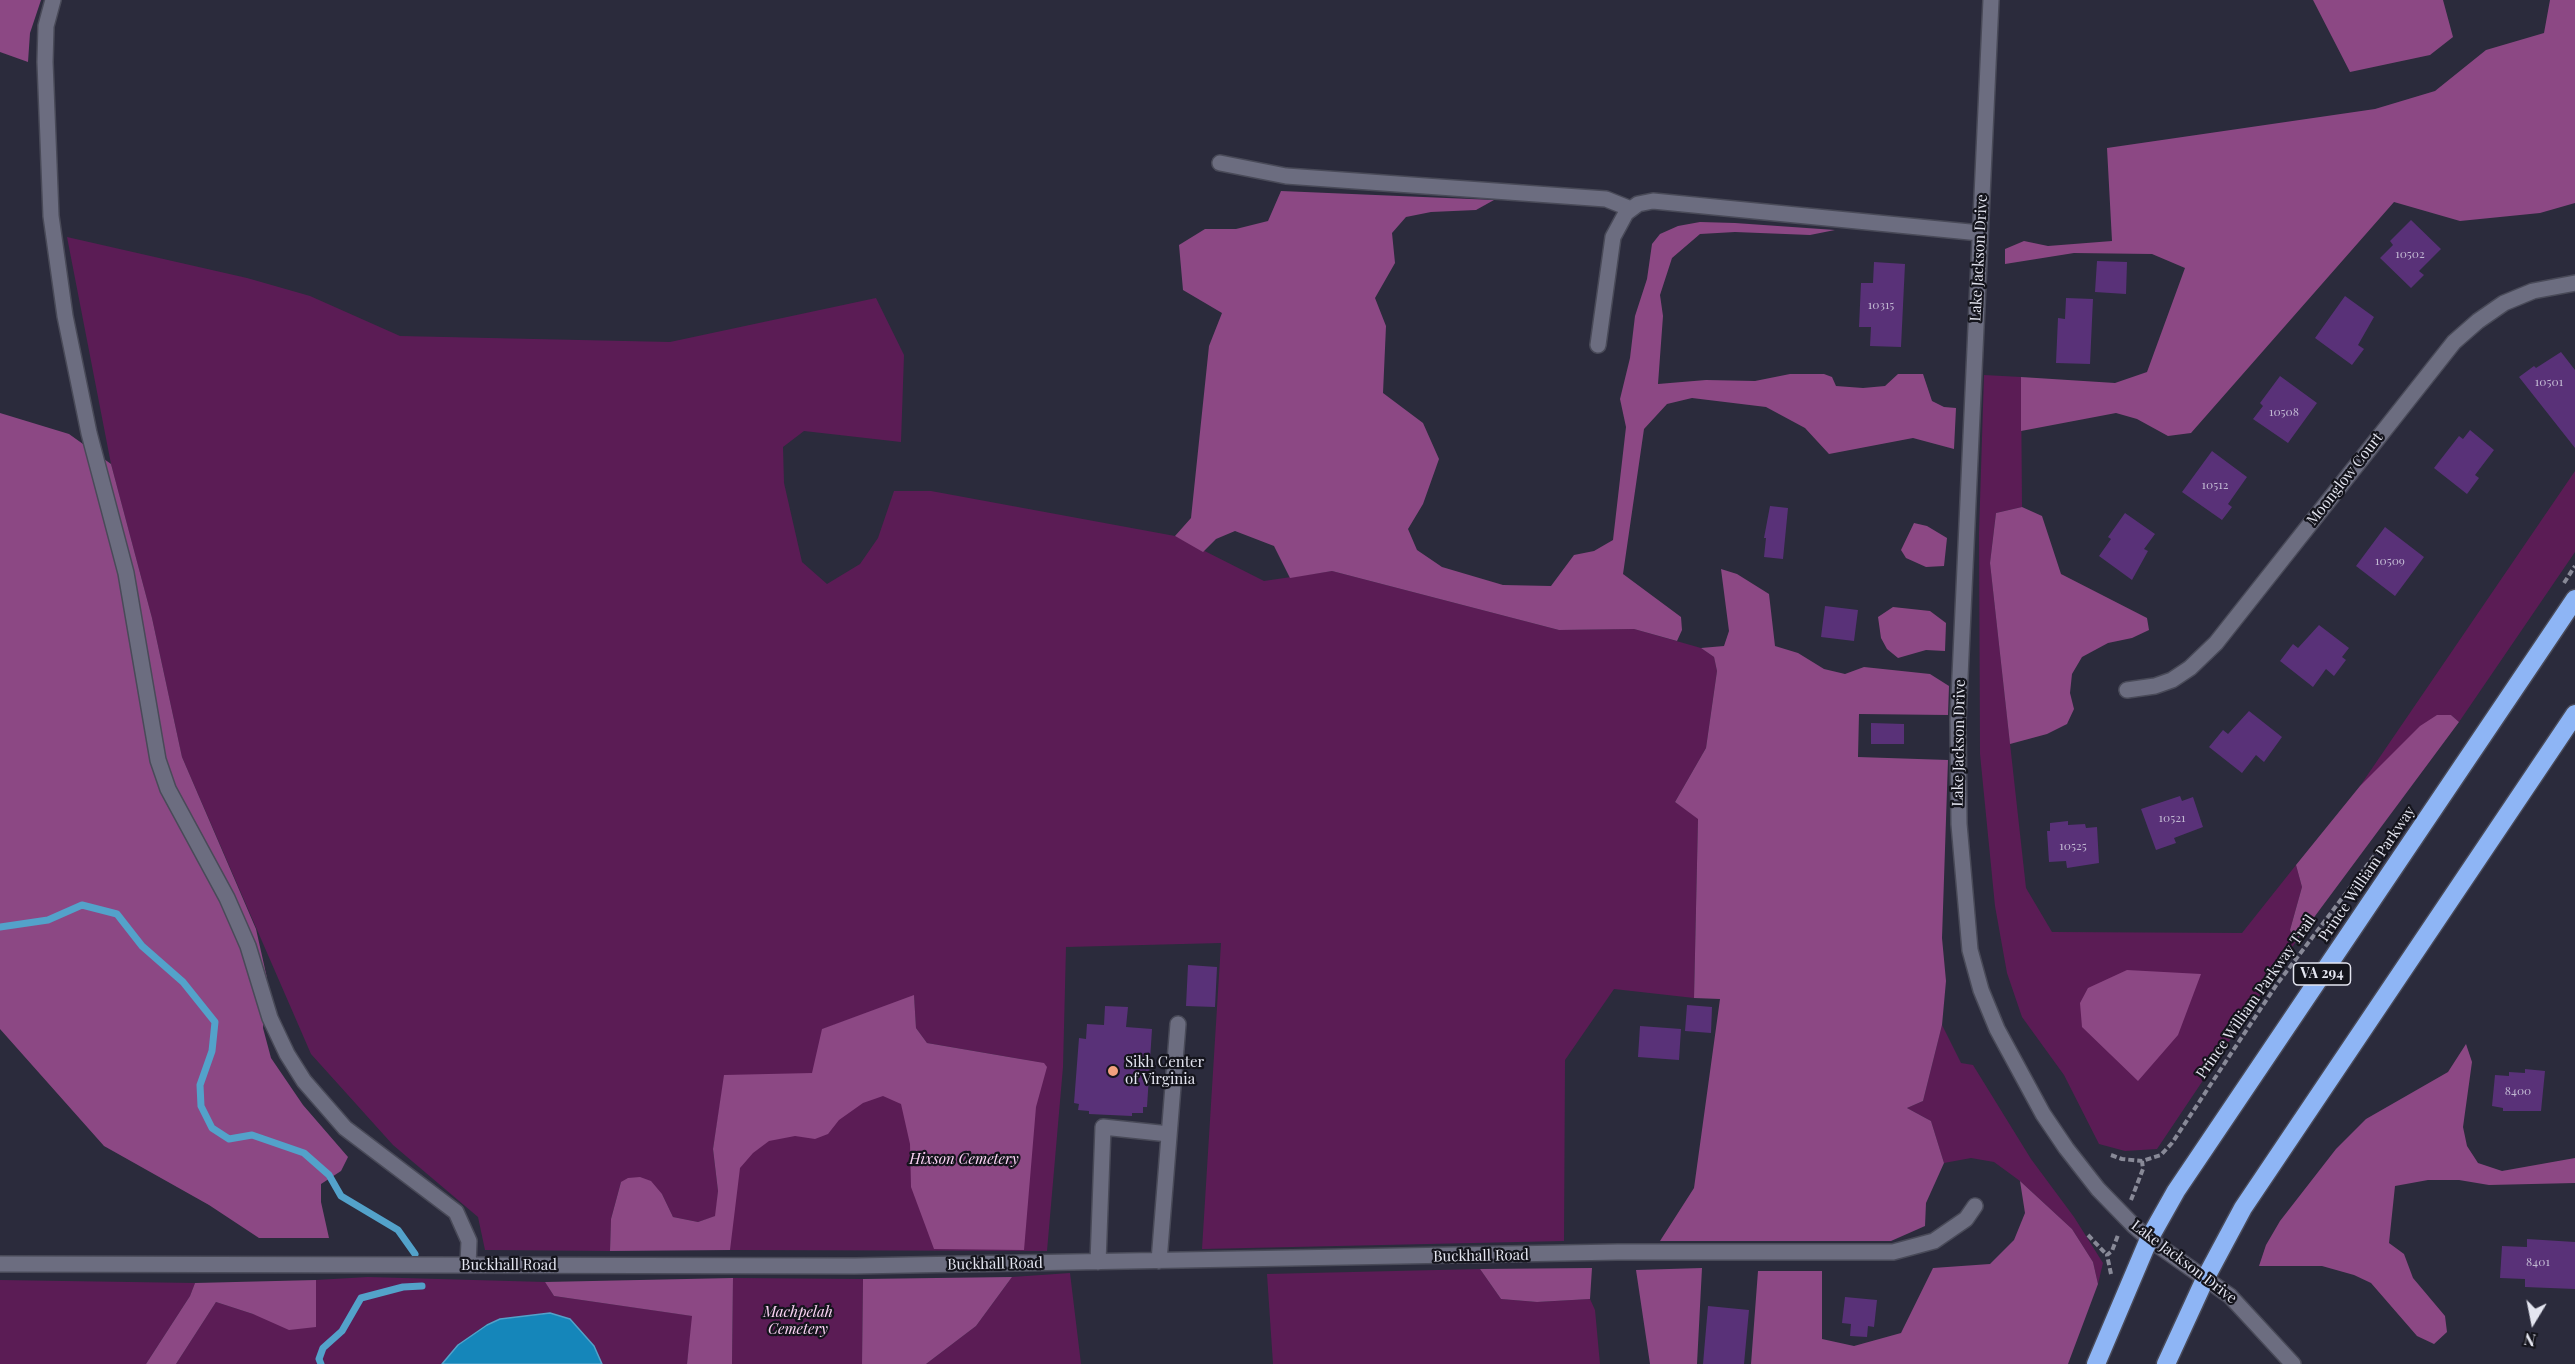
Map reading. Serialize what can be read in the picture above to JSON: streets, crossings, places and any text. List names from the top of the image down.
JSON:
{
  "streets": {
    "highway": ["Prince William Parkway", "VA 294"],
    "street": ["Lake Jackson Drive", "Moonglow Court", "Buckhall Road"],
    "path": ["Prince William Parkway Trail"]
  },
  "crossings": [
    ["Lake Jackson Drive", "Prince William Parkway"]
  ],
  "parks": ["Hixson Cemetery", "Machpelah Cemetery"],
  "places": ["Sikh Center of Virginia"],
  "house_numbers": [
    "10502",
    "10315",
    "10501",
    "10508",
    "10512",
    "10509",
    "10521",
    "10525",
    "8400",
    "8401"
  ],
  "north": "bottom"
}
